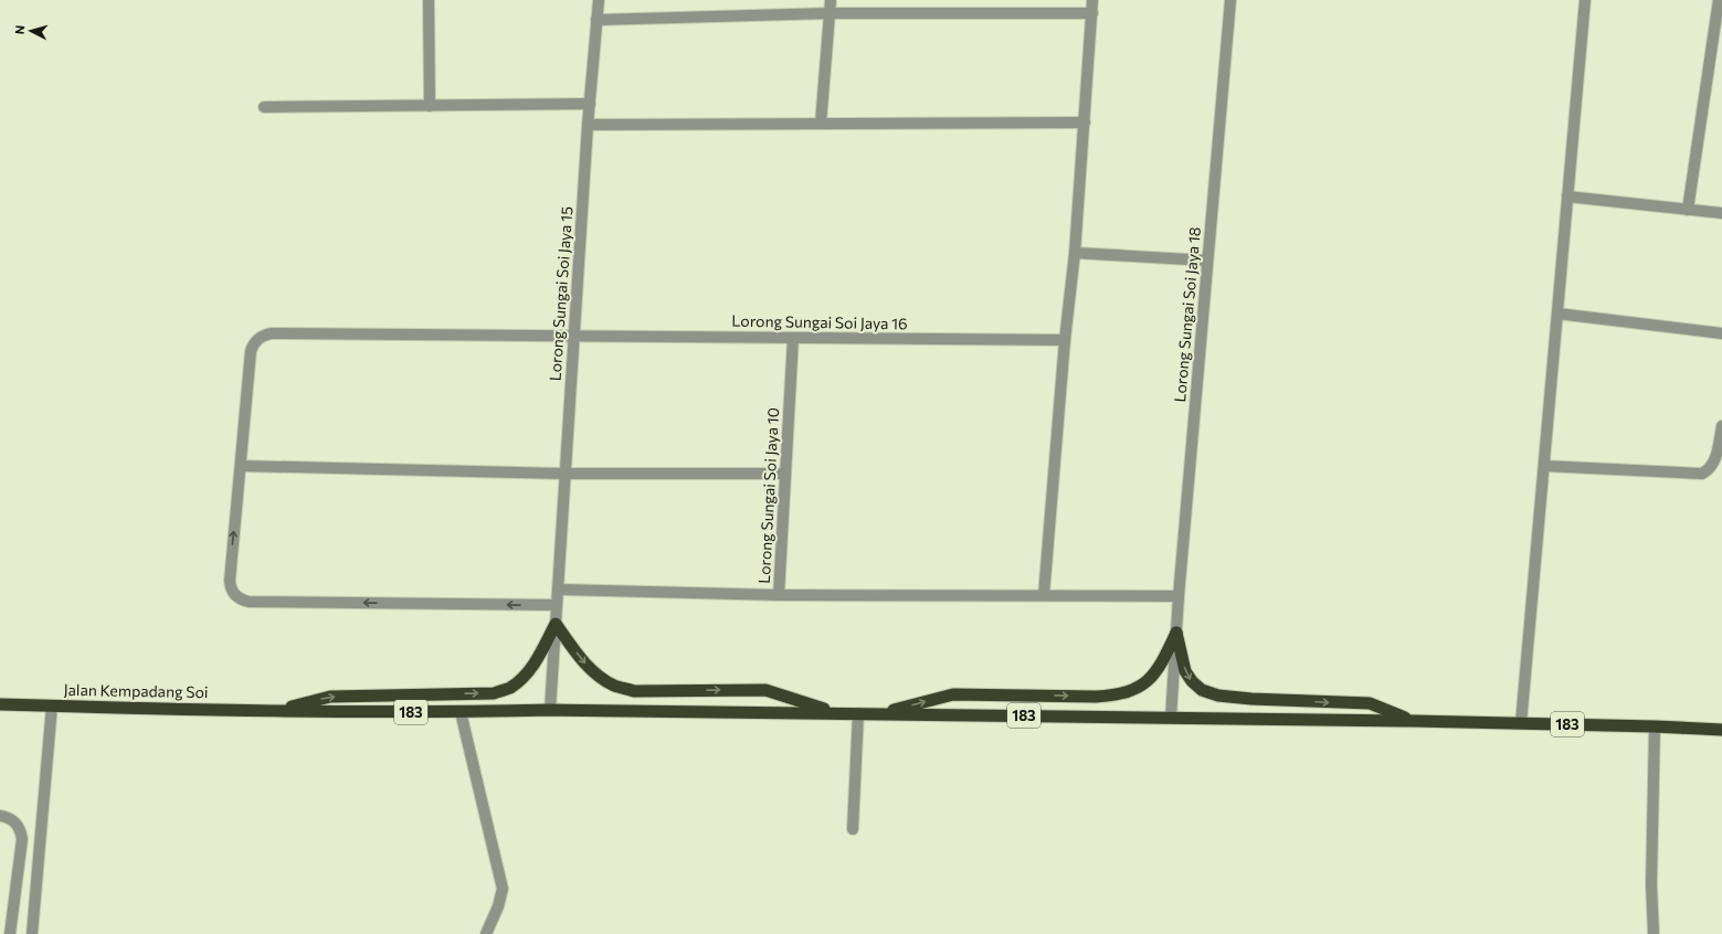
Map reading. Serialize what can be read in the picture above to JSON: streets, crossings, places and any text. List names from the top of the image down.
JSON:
{
  "streets": {
    "highway": ["Jalan Kempadang Soi", "183"],
    "street": [
      "Lorong Sungai Soi Jaya 15",
      "Lorong Sungai Soi Jaya 18",
      "Lorong Sungai Soi Jaya 16",
      "Lorong Sungai Soi Jaya 10"
    ]
  },
  "crossings": [
    ["Lorong Sungai Soi Jaya 15", "Lorong Sungai Soi Jaya 16"],
    ["Lorong Sungai Soi Jaya 15", "Lorong Sungai Soi Jaya 10"],
    ["Lorong Sungai Soi Jaya 15", "183"],
    ["Lorong Sungai Soi Jaya 18", "183"],
    ["Lorong Sungai Soi Jaya 16", "Lorong Sungai Soi Jaya 10"],
    ["Jalan Kempadang Soi", "183"]
  ],
  "north": "left"
}
